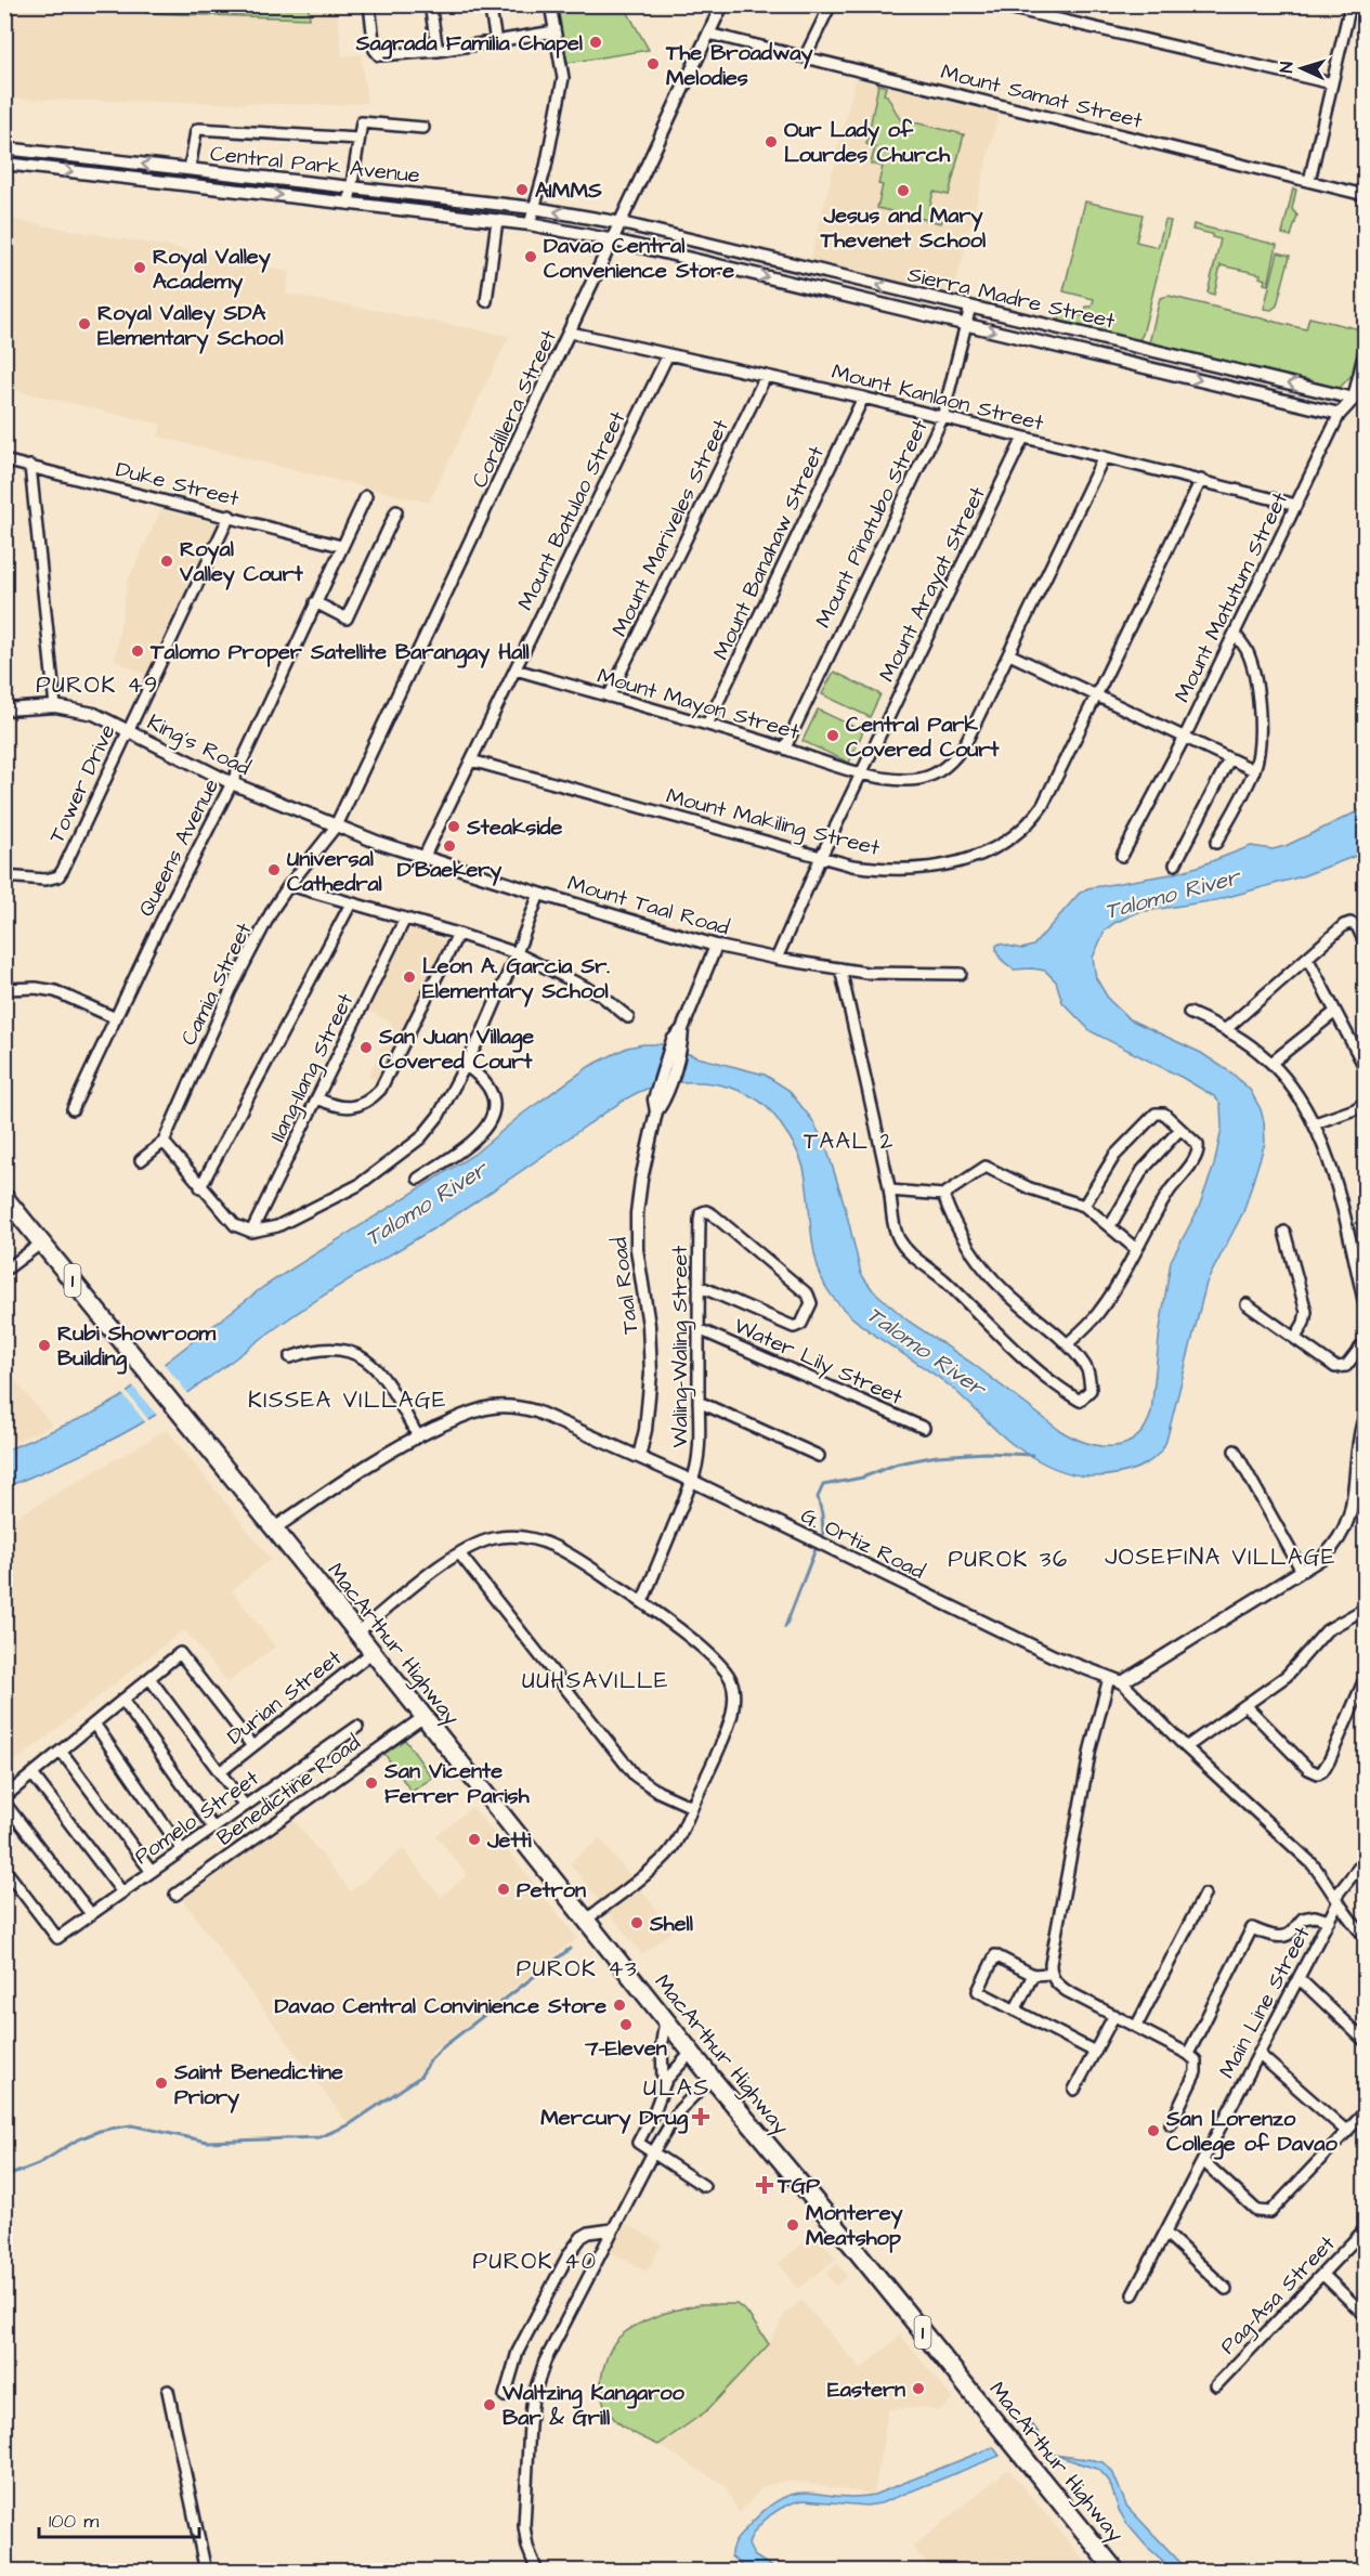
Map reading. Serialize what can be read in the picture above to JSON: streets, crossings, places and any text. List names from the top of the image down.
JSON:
{
  "streets": {
    "highway": ["1", "MacArthur Highway"],
    "street": [
      "Mount Samat Street",
      "Central Park Avenue",
      "Sierra Madre Street",
      "Mount Kanlaon Street",
      "Cordillera Street",
      "Duke Street",
      "Mount Batulao Street",
      "Mount Pinatubo Street",
      "Mount Mariveles Street",
      "Mount Banahaw Street",
      "Mount Arayat Street",
      "Mount Matutum Street",
      "Mount Mayon Street",
      "King's Road",
      "Tower Drive",
      "Mount Makiling Street",
      "Queens Avenue",
      "Mount Taal Road",
      "Camia Street",
      "Ilang-Ilang Street",
      "Taal Road",
      "Waling-Waling Street",
      "Water Lily Street",
      "G. Ortiz Road",
      "Durian Street",
      "Benedictine Road",
      "Pomelo Street",
      "Main Line Street",
      "Pag-Asa Street"
    ]
  },
  "crossings": [
    ["Mount Samat Street", "Cordillera Street"],
    ["Central Park Avenue", "Sierra Madre Street"],
    ["Central Park Avenue", "Cordillera Street"],
    ["Sierra Madre Street", "Cordillera Street"],
    ["Sierra Madre Street", "Mount Pinatubo Street"],
    ["Sierra Madre Street", "Mount Matutum Street"],
    ["Mount Kanlaon Street", "Cordillera Street"],
    ["Mount Kanlaon Street", "Mount Batulao Street"],
    ["Mount Kanlaon Street", "Mount Pinatubo Street"],
    ["Mount Kanlaon Street", "Mount Mariveles Street"],
    ["Mount Kanlaon Street", "Mount Banahaw Street"],
    ["Mount Kanlaon Street", "Mount Arayat Street"],
    ["Mount Kanlaon Street", "Mount Matutum Street"],
    ["Mount Kanlaon Street", "Mount Mayon Street"],
    ["Mount Kanlaon Street", "Mount Makiling Street"],
    ["Cordillera Street", "King's Road"],
    ["Cordillera Street", "Mount Taal Road"],
    ["Cordillera Street", "Camia Street"],
    ["Duke Street", "Tower Drive"],
    ["Duke Street", "Queens Avenue"],
    ["Mount Batulao Street", "Mount Mayon Street"],
    ["Mount Batulao Street", "Mount Makiling Street"],
    ["Mount Batulao Street", "Mount Taal Road"],
    ["Mount Pinatubo Street", "Mount Mayon Street"],
    ["Mount Mariveles Street", "Mount Mayon Street"],
    ["Mount Banahaw Street", "Mount Mayon Street"],
    ["Mount Arayat Street", "Mount Mayon Street"],
    ["Mount Arayat Street", "Mount Makiling Street"],
    ["Mount Arayat Street", "Mount Taal Road"],
    ["King's Road", "Tower Drive"],
    ["King's Road", "Queens Avenue"],
    ["King's Road", "Mount Taal Road"],
    ["King's Road", "Camia Street"],
    ["Mount Taal Road", "Camia Street"],
    ["Mount Taal Road", "Taal Road"],
    ["Taal Road", "G. Ortiz Road"],
    ["Waling-Waling Street", "Water Lily Street"],
    ["Waling-Waling Street", "G. Ortiz Road"],
    ["G. Ortiz Road", "MacArthur Highway"],
    ["MacArthur Highway", "Durian Street"],
    ["MacArthur Highway", "Benedictine Road"]
  ],
  "districts": [
    "PUROK 49",
    "TAAL 2",
    "KISSEA VILLAGE",
    "JOSEFINA VILLAGE",
    "PUROK 36",
    "UUHSAVILLE",
    "PUROK 43",
    "ULAS",
    "PUROK 40"
  ],
  "water": ["Talomo River"],
  "places": {
    "other": [
      "Sagrada Familia Chapel",
      "The Broadway Melodies",
      "Our Lady of Lourdes Church",
      "AIMMS",
      "Jesus and Mary Thevenet School",
      "Davao Central Convenience Store",
      "Royal Valley Academy",
      "Royal Valley SDA Elementary School",
      "Royal Valley Court",
      "Talomo Proper Satellite Barangay Hall",
      "Central Park Covered Court",
      "Steakside",
      "D'Baekery",
      "Universal Cathedral",
      "Leon A. Garcia Sr. Elementary School",
      "San Juan Village Covered Court",
      "Rubi Showroom Building",
      "San Vicente Ferrer Parish",
      "Jetti",
      "Petron",
      "Shell",
      "Davao Central Convinience Store",
      "7-Eleven",
      "Saint Benedictine Priory",
      "San Lorenzo College of Davao",
      "Monterey Meatshop",
      "Eastern",
      "Waltzing Kangaroo Bar & Grill"
    ],
    "health": ["Mercury Drug", "TGP"]
  },
  "scale_bar": "100 m",
  "north": "left"
}
